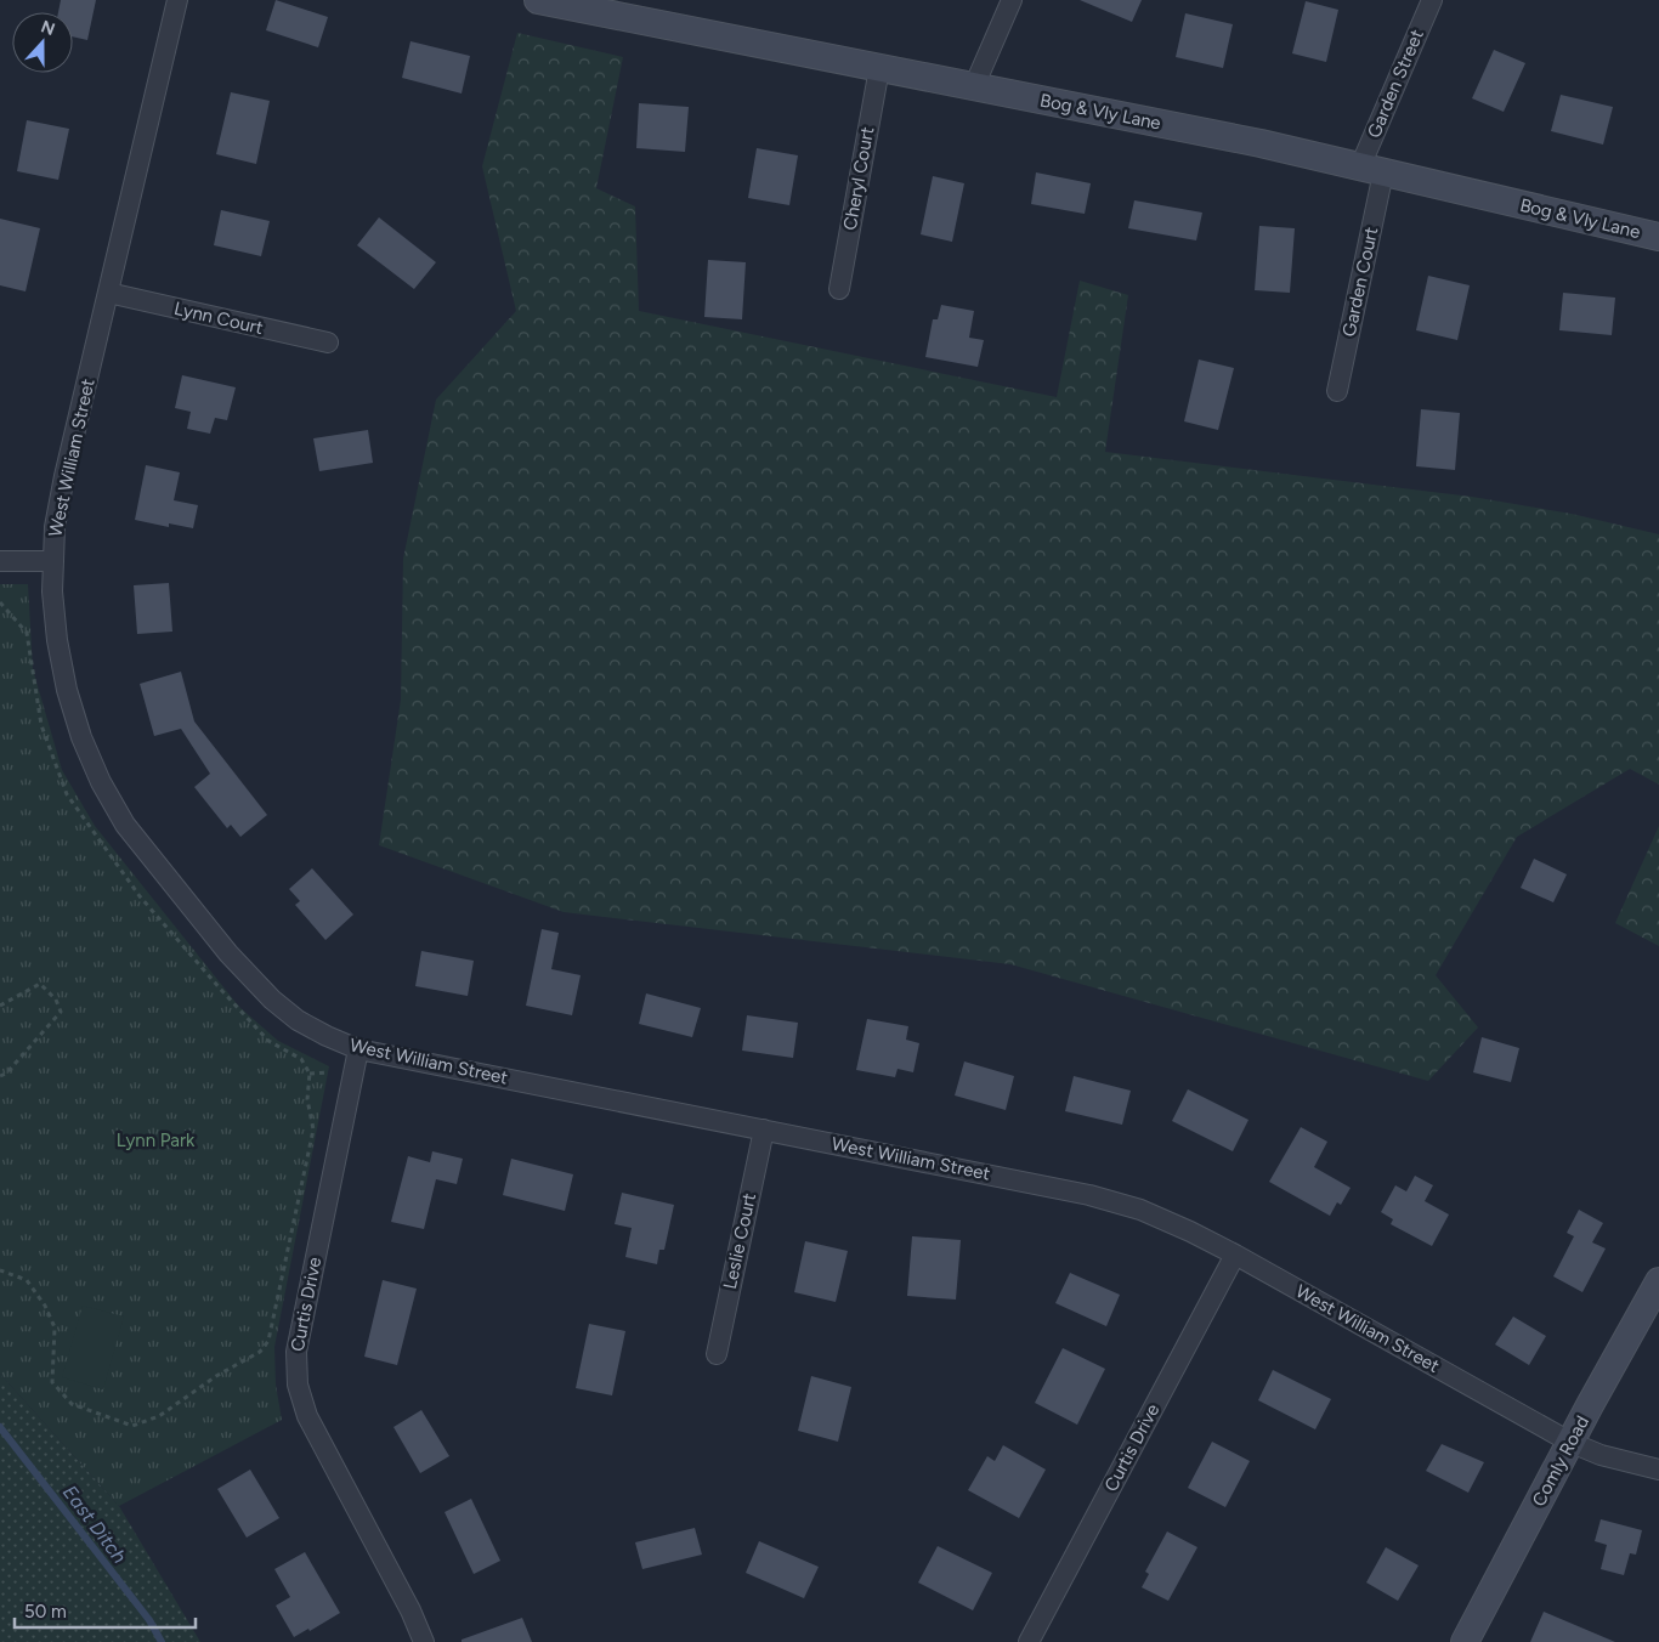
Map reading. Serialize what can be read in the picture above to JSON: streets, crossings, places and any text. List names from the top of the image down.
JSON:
{
  "streets": {
    "street": [
      "Garden Street",
      "Bog & Vly Lane",
      "Cheryl Court",
      "Garden Court",
      "Lynn Court",
      "West William Street",
      "Leslie Court",
      "Curtis Drive",
      "Comly Road"
    ]
  },
  "crossings": [
    ["Garden Street", "Bog & Vly Lane"],
    ["Garden Street", "Garden Court"],
    ["Bog & Vly Lane", "Cheryl Court"],
    ["Bog & Vly Lane", "Garden Court"],
    ["Lynn Court", "West William Street"],
    ["West William Street", "Leslie Court"],
    ["West William Street", "Curtis Drive"],
    ["West William Street", "Comly Road"]
  ],
  "water": ["East Ditch"],
  "parks": ["Lynn Park"],
  "scale_bar": "50 m",
  "north": "top"
}
